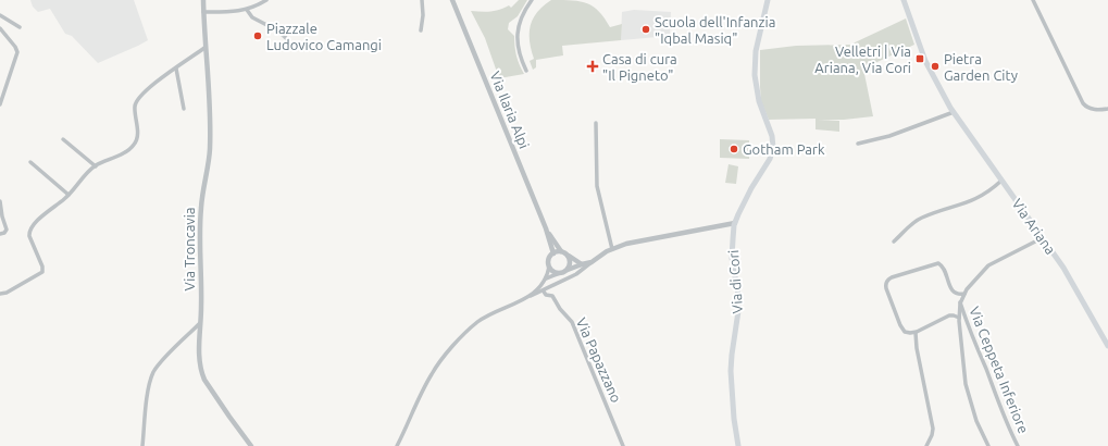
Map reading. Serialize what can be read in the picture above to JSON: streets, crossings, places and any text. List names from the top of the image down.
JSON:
{
  "streets": {
    "main road": ["Via Ariana", "Via di Cori"],
    "street": [
      "Via Ilaria Alpi",
      "Via Troncavia",
      "Via Papazzano",
      "Via Ceppeta Inferiore"
    ]
  },
  "crossings": [
    ["Via Ariana", "Via Ceppeta Inferiore"]
  ],
  "places": {
    "other": [
      "Scuola dell'Infanzia \"Iqbal Masiq\"",
      "Piazzale Ludovico Camangi",
      "Pietra Garden City",
      "Gotham Park"
    ],
    "transit": ["Velletri | Via Ariana, Via Cori"],
    "health": ["Casa di cura \"Il Pigneto\""]
  }
}
